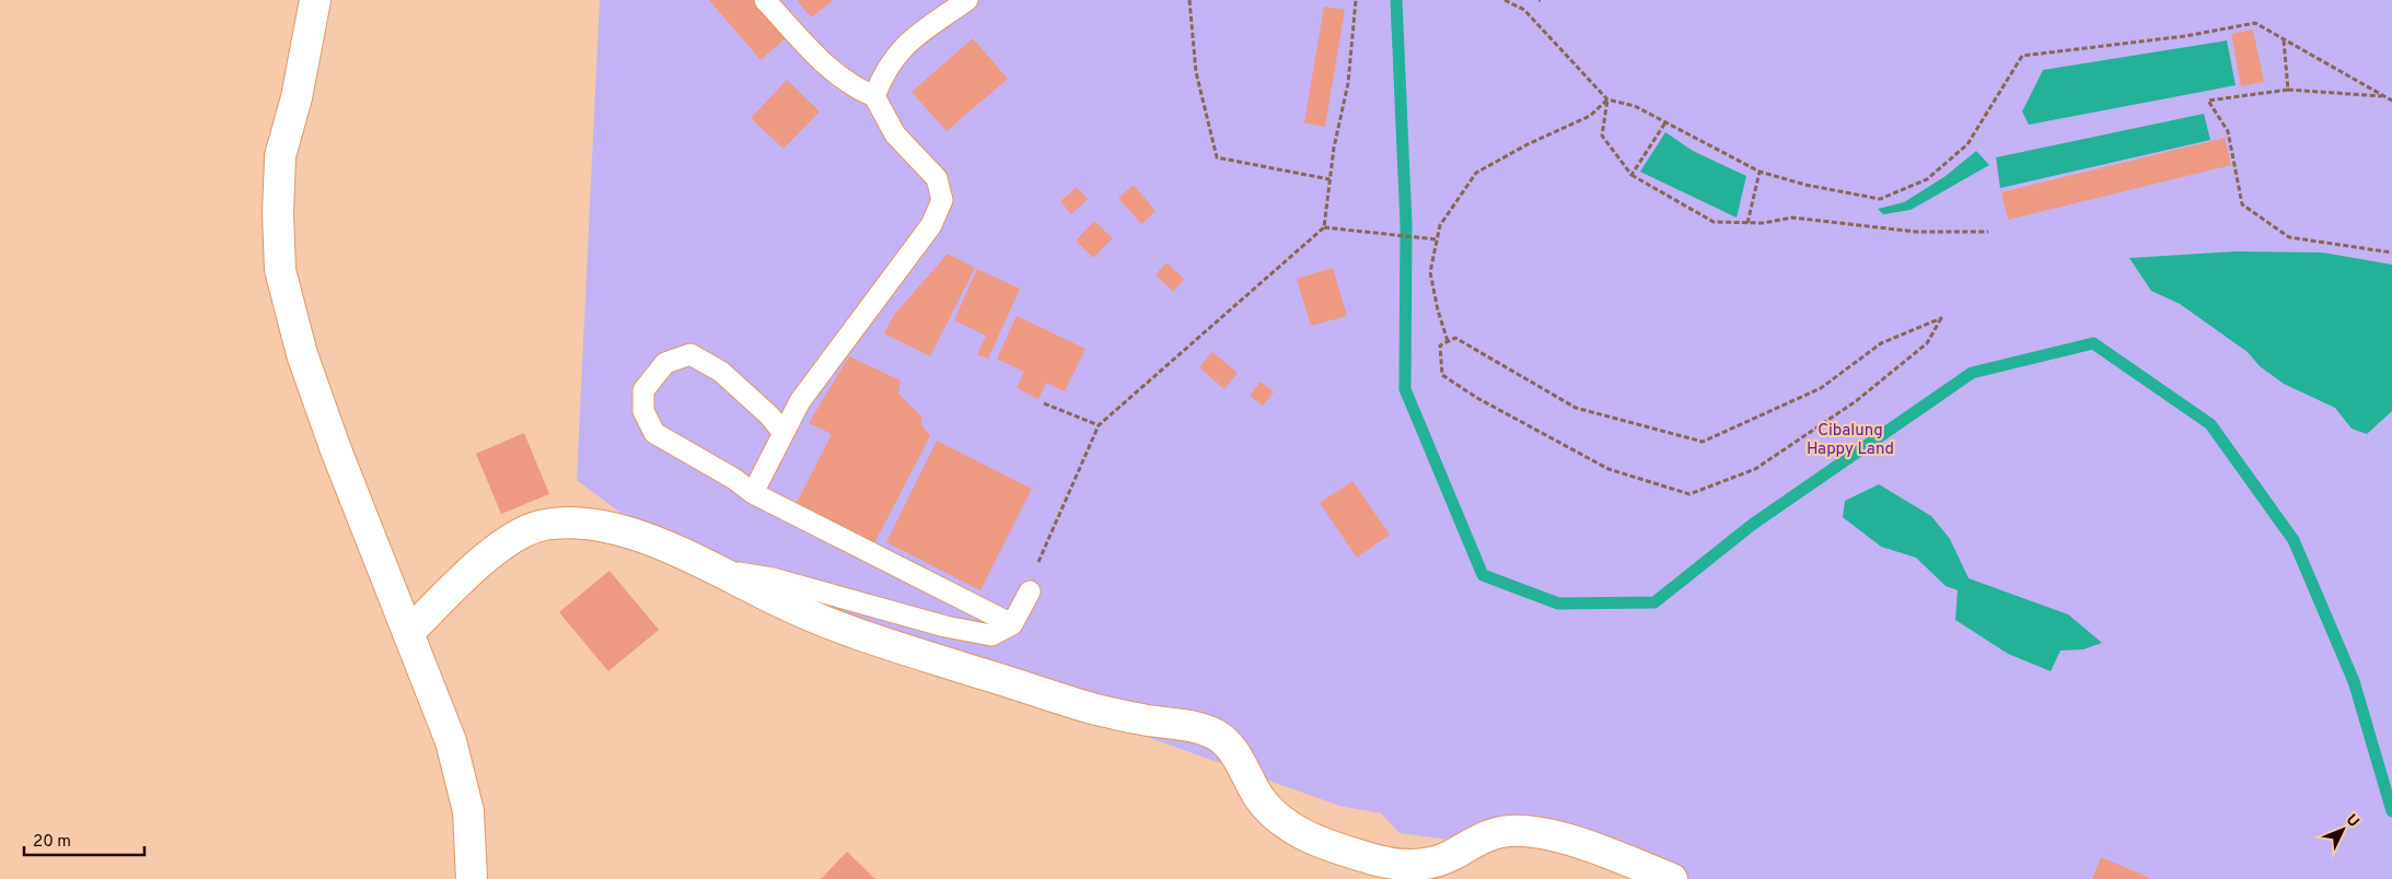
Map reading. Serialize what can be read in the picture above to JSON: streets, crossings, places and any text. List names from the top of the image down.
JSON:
{
  "parks": ["Cibalung Happy Land"],
  "scale_bar": "20 m",
  "north": "top right"
}
